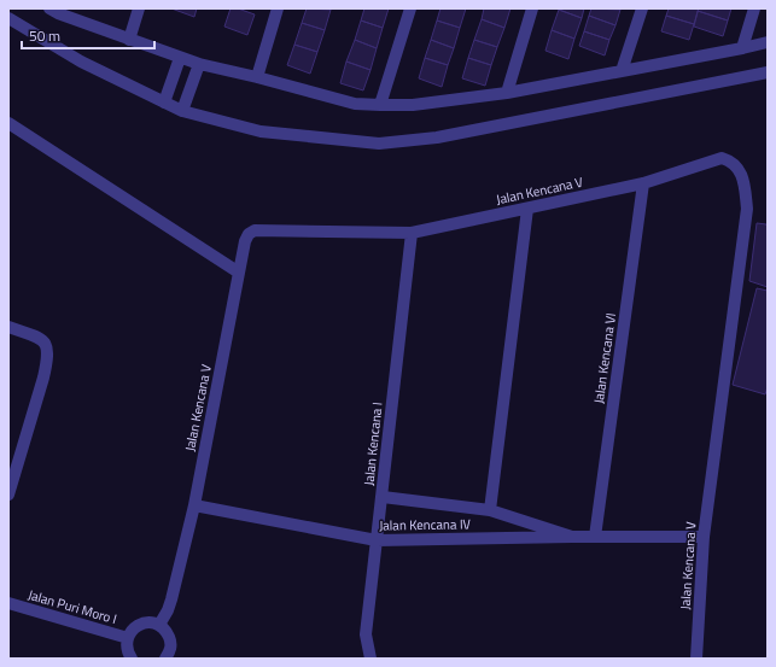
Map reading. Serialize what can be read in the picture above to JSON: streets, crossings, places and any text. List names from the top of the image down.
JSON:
{
  "streets": {
    "street": [
      "Jalan Kencana V",
      "Jalan Kencana VI",
      "Jalan Kencana I",
      "Jalan Kencana IV",
      "Jalan Puri Moro I"
    ]
  },
  "crossings": [
    ["Jalan Kencana V", "Jalan Kencana VI"],
    ["Jalan Kencana V", "Jalan Kencana I"],
    ["Jalan Kencana V", "Jalan Kencana IV"],
    ["Jalan Kencana VI", "Jalan Kencana IV"],
    ["Jalan Kencana I", "Jalan Kencana IV"]
  ],
  "scale_bar": "50 m"
}
